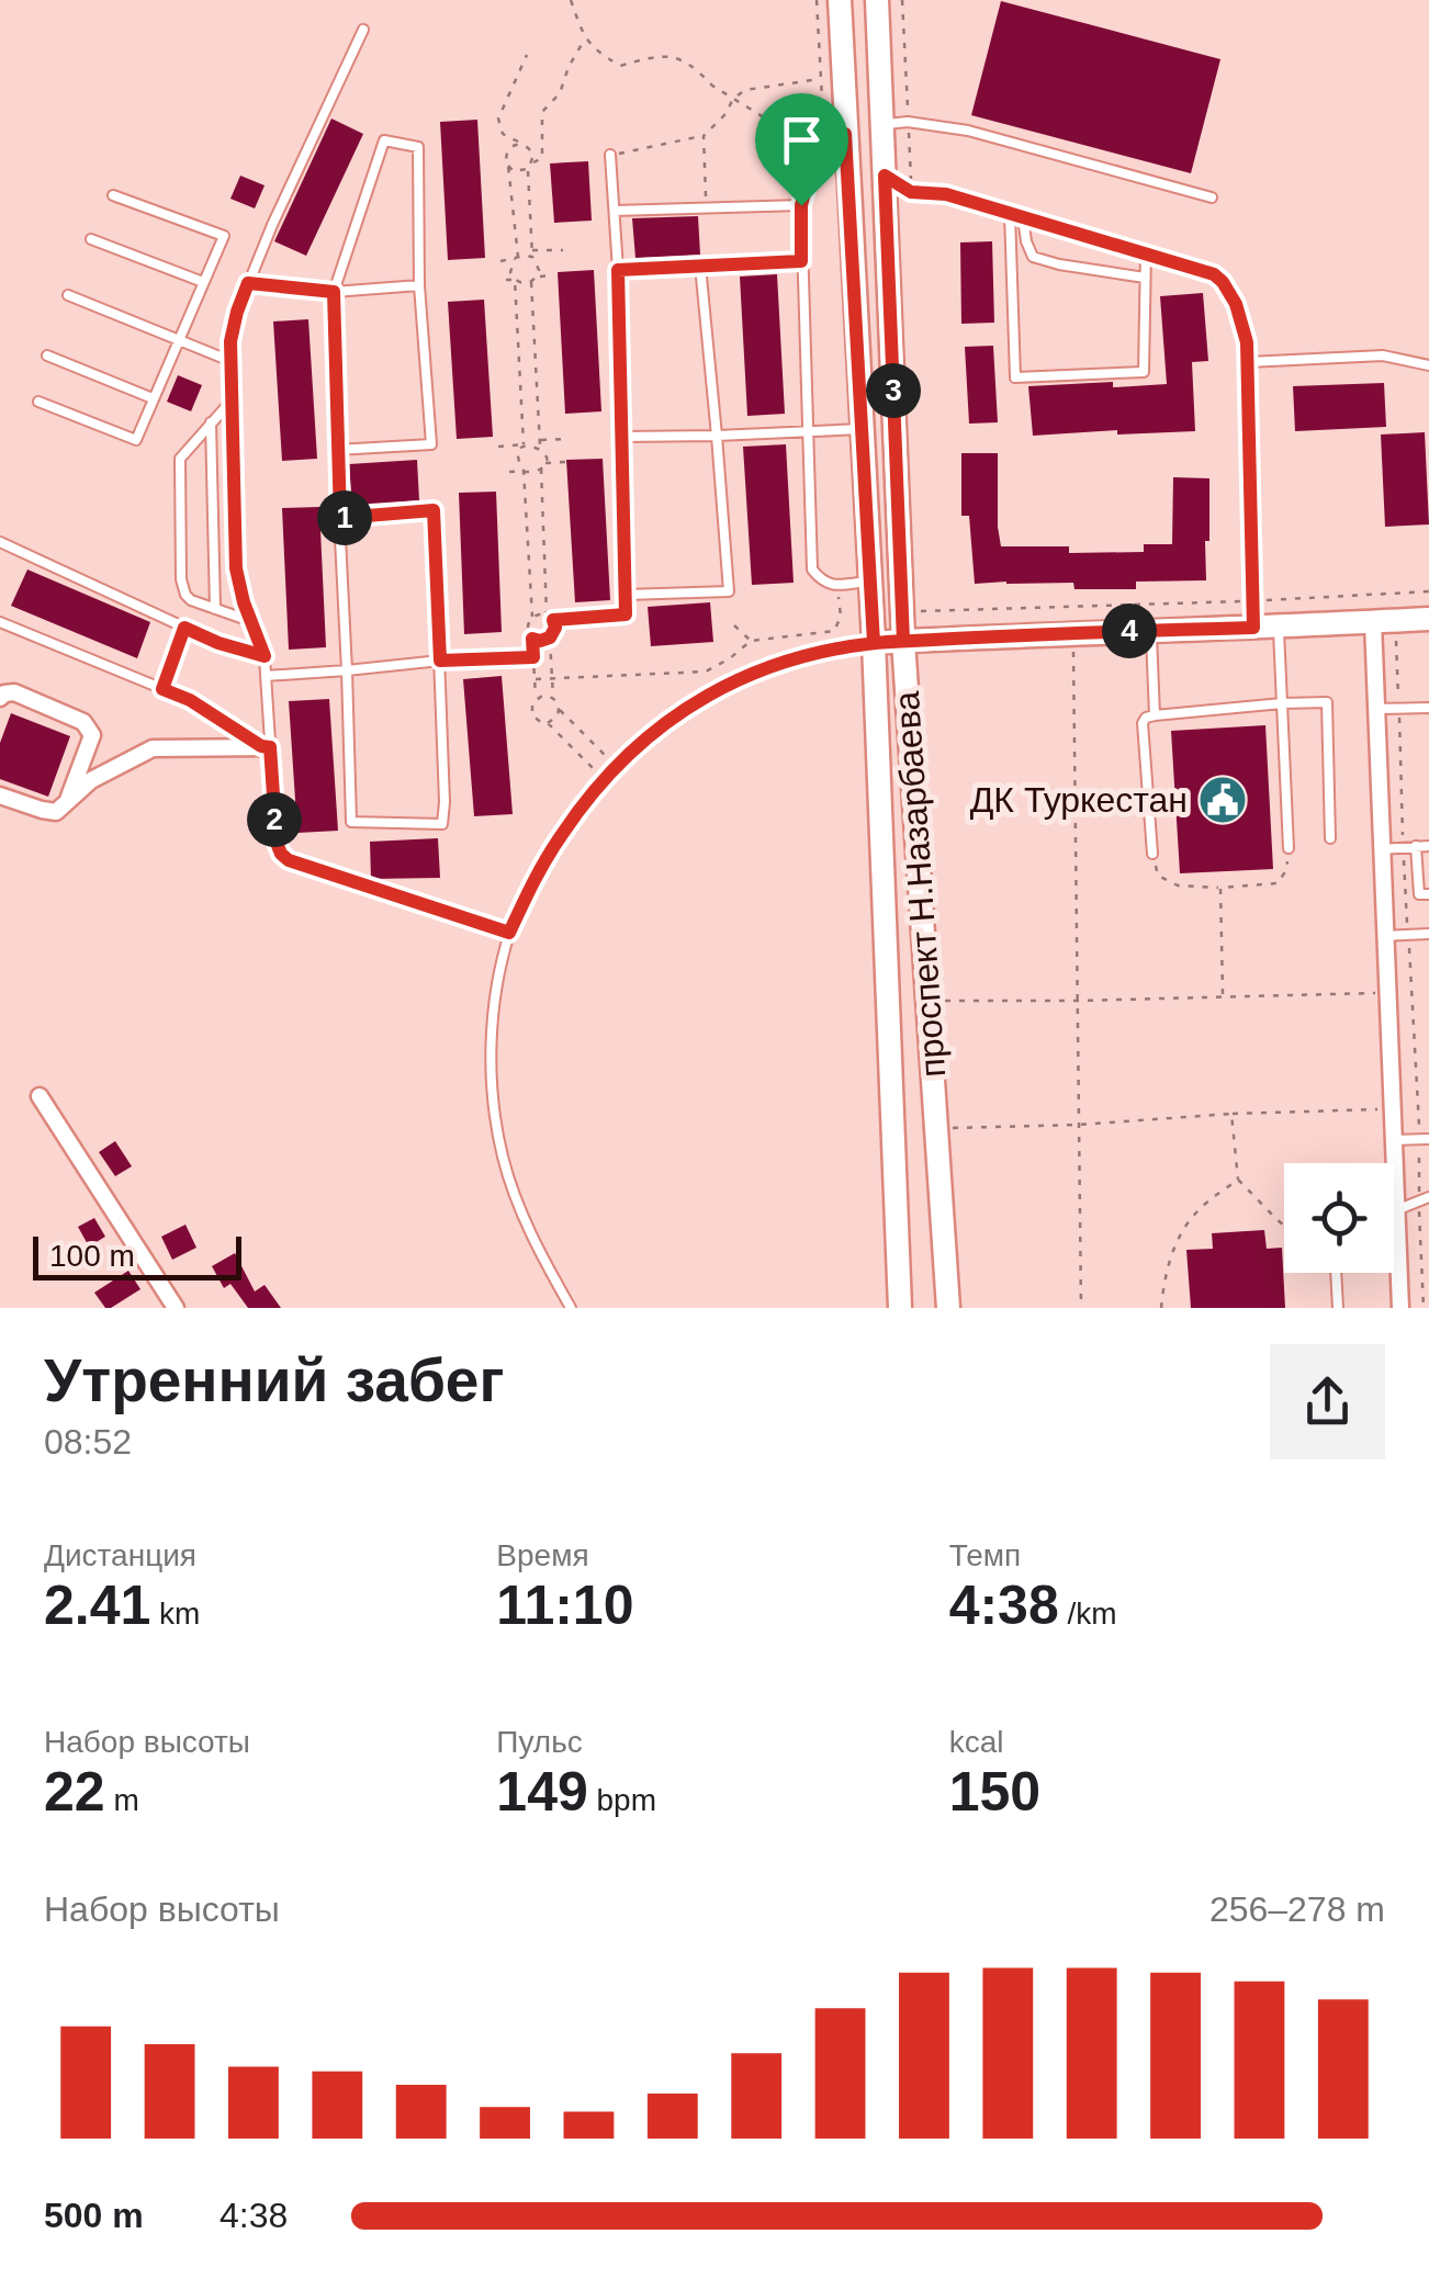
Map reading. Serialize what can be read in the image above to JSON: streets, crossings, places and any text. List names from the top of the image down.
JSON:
{
  "streets": {
    "main road": ["проспект Н.Назарбаева"]
  },
  "places": {
    "public building": ["ДК Туркестан"]
  },
  "scale_bar": "100 m",
  "page": {
    "pins": [
      "3",
      "1",
      "4",
      "2"
    ],
    "scale": "100 m",
    "heading": ["Утренний забег", "08:52"],
    "stats": [
      ["Дистанция", "2.41 km"],
      ["Время", "11:10"],
      ["Темп", "4:38 /km"],
      ["Набор высоты", "22 m"],
      ["Пульс", "149 bpm"],
      ["kcal", "150"]
    ],
    "chart": ["Набор высоты", "256–278 m"],
    "list": [
      {
        "name": "500 m",
        "note": "4:38"
      }
    ]
  }
}
